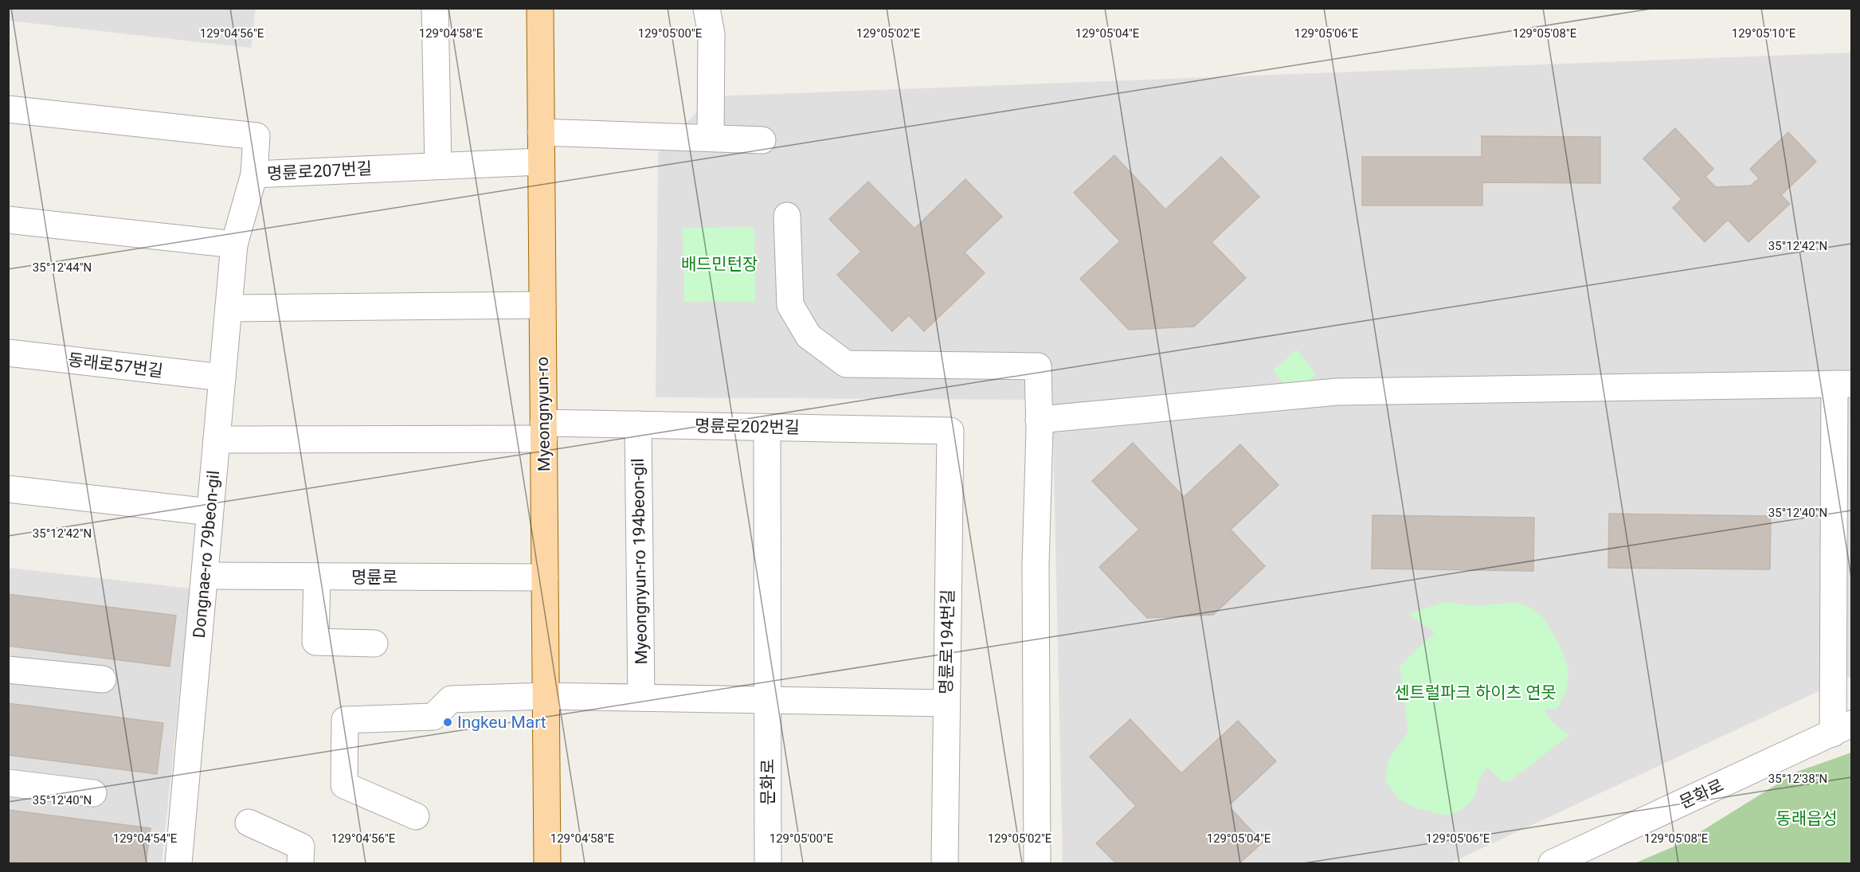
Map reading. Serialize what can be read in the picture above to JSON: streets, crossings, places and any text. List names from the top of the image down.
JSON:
{
  "streets": {
    "main road": ["Myeongnyun-ro"],
    "street": [
      "명륜로207번길",
      "동래로57번길",
      "명륜로202번길",
      "Dongnae-ro 79beon-gil",
      "Myeongnyun-ro 194beon-gil",
      "명륜로",
      "명륜로194번길",
      "문화로"
    ]
  },
  "crossings": [
    ["명륜로207번길", "Myeongnyun-ro"],
    ["명륜로207번길", "Dongnae-ro 79beon-gil"],
    ["동래로57번길", "Dongnae-ro 79beon-gil"],
    ["Myeongnyun-ro", "명륜로202번길"],
    ["Myeongnyun-ro", "명륜로"],
    ["Myeongnyun-ro", "명륜로194번길"],
    ["명륜로202번길", "Myeongnyun-ro 194beon-gil"],
    ["명륜로202번길", "명륜로194번길"],
    ["Dongnae-ro 79beon-gil", "명륜로"],
    ["Myeongnyun-ro 194beon-gil", "명륜로194번길"],
    ["명륜로194번길", "문화로"]
  ],
  "parks": ["배드민턴장", "센트럴파크 하이츠 연못", "동래읍성"],
  "places": ["Ingkeu Mart"],
  "coordinates": [
    "129°04'56\"E",
    "129°04'58\"E",
    "129°05'00\"E",
    "129°05'02\"E",
    "129°05'04\"E",
    "129°05'06\"E",
    "129°05'08\"E",
    "129°05'10\"E",
    "35°12'42\"N",
    "35°12'44\"N",
    "35°12'40\"N",
    "35°12'38\"N",
    "129°04'54\"E"
  ]
}
